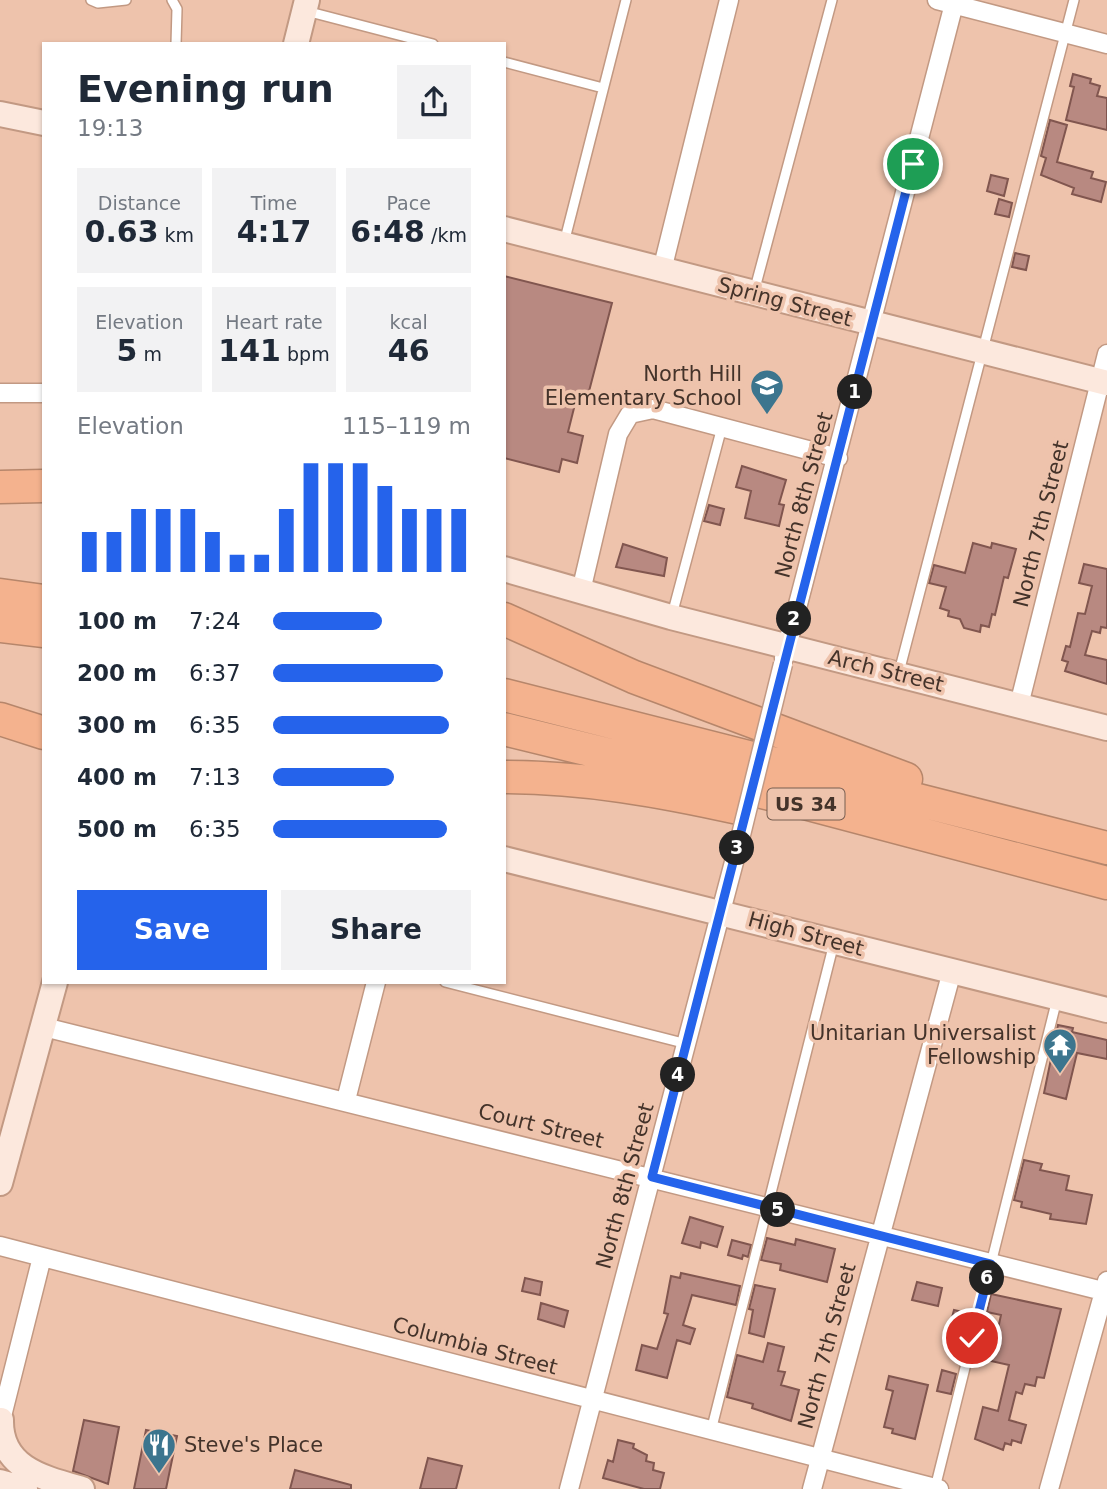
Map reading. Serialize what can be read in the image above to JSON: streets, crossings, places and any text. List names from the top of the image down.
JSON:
{
  "streets": {
    "highway": ["US 34"],
    "street": [
      "Spring Street",
      "North 8th Street",
      "North 7th Street",
      "Arch Street",
      "High Street",
      "Court Street",
      "Columbia Street"
    ]
  },
  "crossings": [
    ["Spring Street", "North 8th Street"],
    ["Spring Street", "North 7th Street"],
    ["North 8th Street", "Arch Street"],
    ["North 8th Street", "High Street"],
    ["North 8th Street", "Court Street"],
    ["North 8th Street", "Columbia Street"],
    ["North 7th Street", "Arch Street"],
    ["North 7th Street", "High Street"],
    ["North 7th Street", "Court Street"],
    ["North 7th Street", "Columbia Street"]
  ],
  "places": {
    "school or university": ["North Hill Elementary School"],
    "temple": ["Unitarian Universalist Fellowship"],
    "restaurant": ["Steve's Place"]
  },
  "page": {
    "heading": ["Evening run", "19:13"],
    "stats": [
      ["Distance", "0.63 km"],
      ["Time", "4:17"],
      ["Pace", "6:48 /km"],
      ["Elevation", "5 m"],
      ["Heart rate", "141 bpm"],
      ["kcal", "46"]
    ],
    "pins": [
      "1",
      "2",
      "3",
      "4",
      "5",
      "6"
    ],
    "chart": ["Elevation", "115–119 m"],
    "list": [
      {
        "name": "100 m",
        "note": "7:24"
      },
      {
        "name": "200 m",
        "note": "6:37"
      },
      {
        "name": "300 m",
        "note": "6:35"
      },
      {
        "name": "400 m",
        "note": "7:13"
      },
      {
        "name": "500 m",
        "note": "6:35"
      }
    ],
    "buttons": ["Save", "Share"]
  }
}
